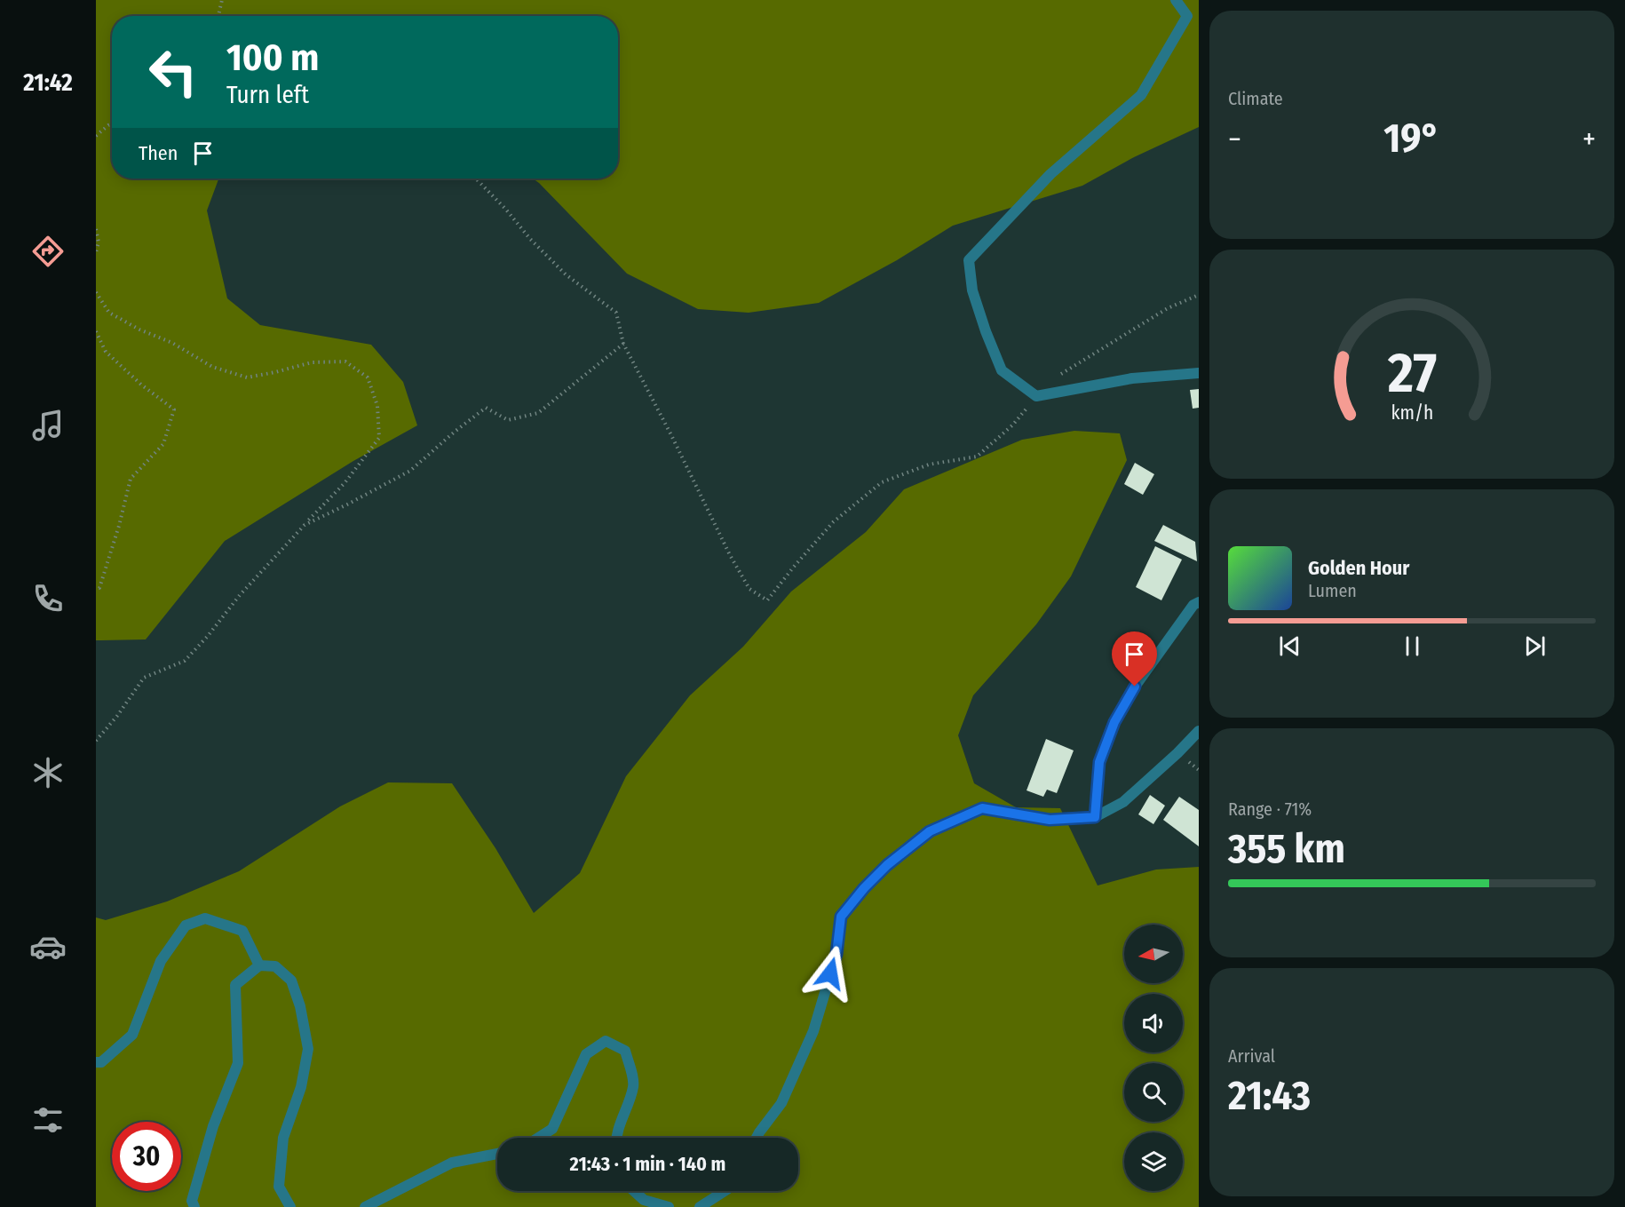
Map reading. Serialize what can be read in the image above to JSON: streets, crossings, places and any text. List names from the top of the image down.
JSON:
{
  "north": "left",
  "page": {
    "tabs": "21:42",
    "tile": [
      "Climate",
      ["Range · 71%", "355 km"],
      ["Arrival", "21:43"]
    ],
    "turn": ["100 m", "Turn left"],
    "heat": ["−", "19°", "+"],
    "then": "Then",
    "song": ["Golden Hour", "Lumen"],
    "limit": "30",
    "trip": "21:43 · 1 min · 140 m",
    "gauge": ["27", "km/h"]
  }
}
